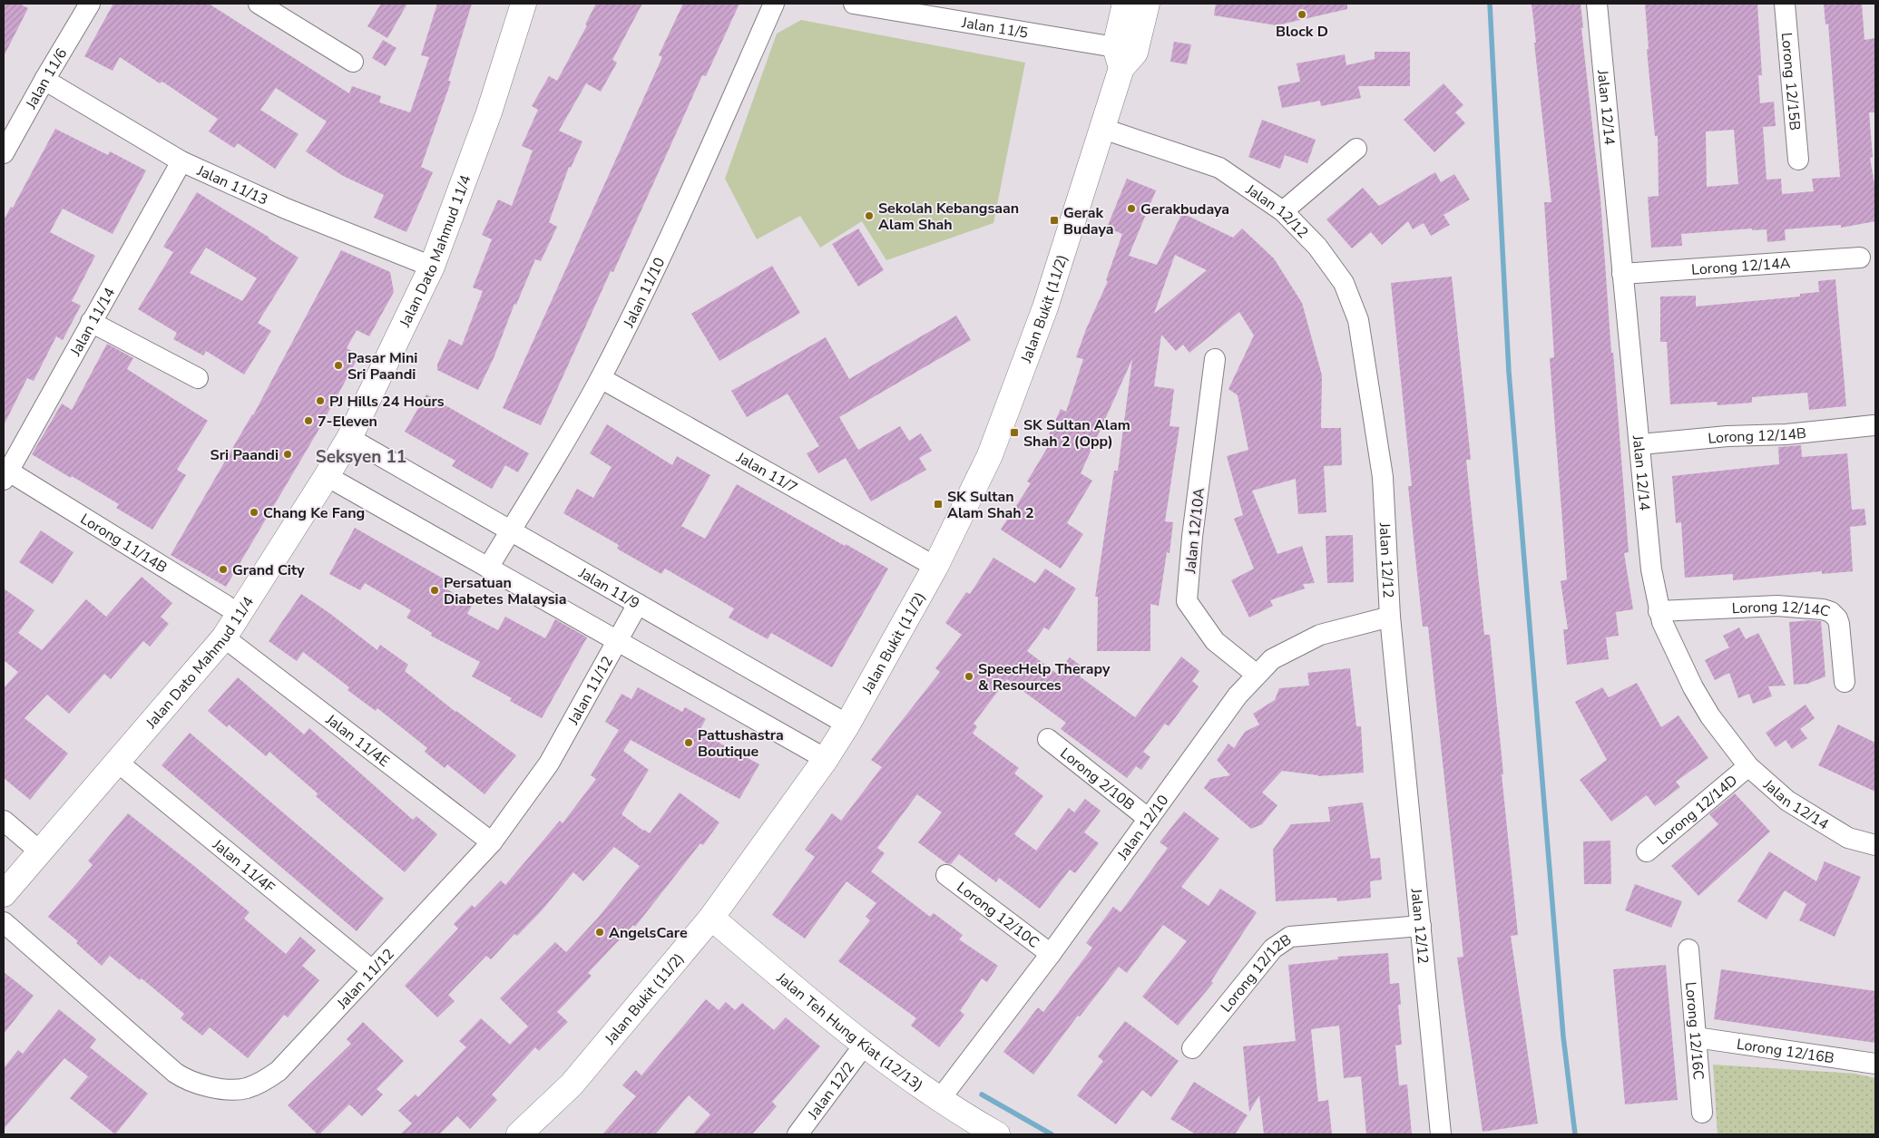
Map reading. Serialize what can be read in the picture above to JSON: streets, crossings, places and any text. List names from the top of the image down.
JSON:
{
  "streets": {
    "street": [
      "Jalan 11/5",
      "Jalan 11/6",
      "Lorong 12/15B",
      "Jalan 12/14",
      "Jalan 11/13",
      "Jalan 12/12",
      "Jalan Dato Mahmud 11/4",
      "Lorong 12/14A",
      "Jalan 11/10",
      "Jalan Bukit (11/2)",
      "Jalan 11/14",
      "Lorong 12/14B",
      "Jalan 11/7",
      "Jalan 12/10A",
      "Lorong 11/14B",
      "Jalan 11/9",
      "Lorong 12/14C",
      "Jalan 11/12",
      "Jalan 11/4E",
      "Lorong 2/10B",
      "Lorong 12/14D",
      "Jalan 12/10",
      "Jalan 11/4F",
      "Lorong 12/10C",
      "Lorong 12/12B",
      "Jalan Teh Hung Kiat (12/13)",
      "Lorong 12/16C",
      "Lorong 12/16B",
      "Jalan 12/2"
    ]
  },
  "crossings": [
    ["Jalan 11/5", "Jalan Bukit (11/2)"],
    ["Jalan 11/6", "Jalan 11/13"],
    ["Jalan 12/14", "Lorong 12/14A"],
    ["Jalan 12/14", "Lorong 12/14B"],
    ["Jalan 12/14", "Lorong 12/14C"],
    ["Jalan 12/14", "Lorong 12/14D"],
    ["Jalan 11/13", "Jalan Dato Mahmud 11/4"],
    ["Jalan 11/13", "Jalan 11/14"],
    ["Jalan 12/12", "Jalan Bukit (11/2)"],
    ["Jalan 12/12", "Jalan 12/10"],
    ["Jalan 12/12", "Lorong 12/12B"],
    ["Jalan Dato Mahmud 11/4", "Lorong 11/14B"],
    ["Jalan Dato Mahmud 11/4", "Jalan 11/9"],
    ["Jalan Dato Mahmud 11/4", "Jalan 11/4E"],
    ["Jalan Dato Mahmud 11/4", "Jalan 11/4F"],
    ["Jalan 11/10", "Jalan 11/7"],
    ["Jalan 11/10", "Jalan 11/9"],
    ["Jalan Bukit (11/2)", "Jalan 11/7"],
    ["Jalan Bukit (11/2)", "Jalan 11/9"],
    ["Jalan Bukit (11/2)", "Jalan Teh Hung Kiat (12/13)"],
    ["Jalan 11/14", "Lorong 11/14B"],
    ["Jalan 12/10A", "Jalan 12/10"],
    ["Jalan 11/9", "Jalan 11/12"],
    ["Jalan 11/12", "Jalan 11/4E"],
    ["Jalan 11/12", "Jalan 11/4F"],
    ["Lorong 2/10B", "Jalan 12/10"],
    ["Jalan 12/10", "Lorong 12/10C"],
    ["Jalan 12/10", "Jalan Teh Hung Kiat (12/13)"],
    ["Jalan Teh Hung Kiat (12/13)", "Jalan 12/2"],
    ["Lorong 12/16C", "Lorong 12/16B"]
  ],
  "districts": ["Seksyen 11"],
  "places": {
    "other": [
      "Block D",
      "Gerakbudaya",
      "Sekolah Kebangsaan Alam Shah",
      "Pasar Mini Sri Paandi",
      "PJ Hills 24 Hours",
      "7-Eleven",
      "Sri Paandi",
      "Chang Ke Fang",
      "Grand City",
      "Persatuan Diabetes Malaysia",
      "SpeecHelp Therapy & Resources",
      "Pattushastra Boutique",
      "AngelsCare"
    ],
    "transit": ["Gerak Budaya", "SK Sultan Alam Shah 2 (Opp)", "SK Sultan Alam Shah 2"]
  }
}
